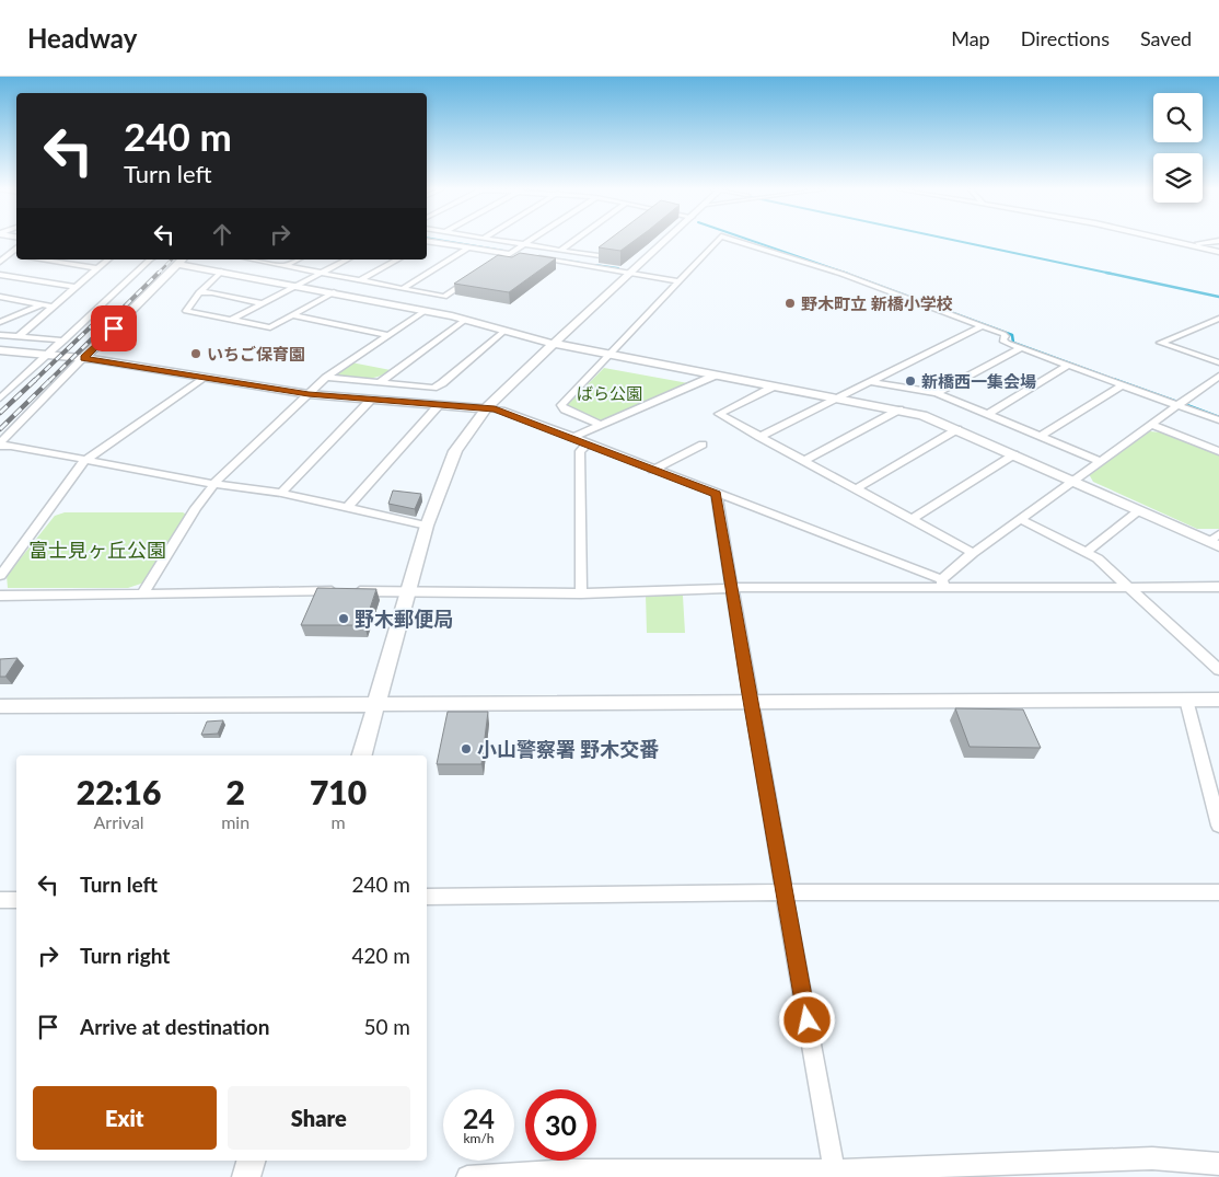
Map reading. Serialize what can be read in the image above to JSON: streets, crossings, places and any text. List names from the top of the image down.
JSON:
{
  "parks": ["ばら公園", "富士見ヶ丘公園"],
  "places": [
    "野木町立 新橋小学校",
    "いちご保育園",
    "新橋西一集会場",
    "野木郵便局",
    "小山警察署 野木交番"
  ],
  "page": {
    "header": "Headway",
    "nav": ["Map", "Directions", "Saved"],
    "turn": ["240 m", "Turn left"],
    "eta": [
      "22:16",
      "Arrival",
      "2",
      "min",
      "710",
      "m"
    ],
    "list": [
      {
        "name": "Turn left",
        "value": "240 m"
      },
      {
        "name": "Turn right",
        "value": "420 m"
      },
      {
        "name": "Arrive at destination",
        "value": "50 m"
      }
    ],
    "buttons": ["Exit", "Share"],
    "speed": "24 km/h",
    "limit": "30"
  }
}
